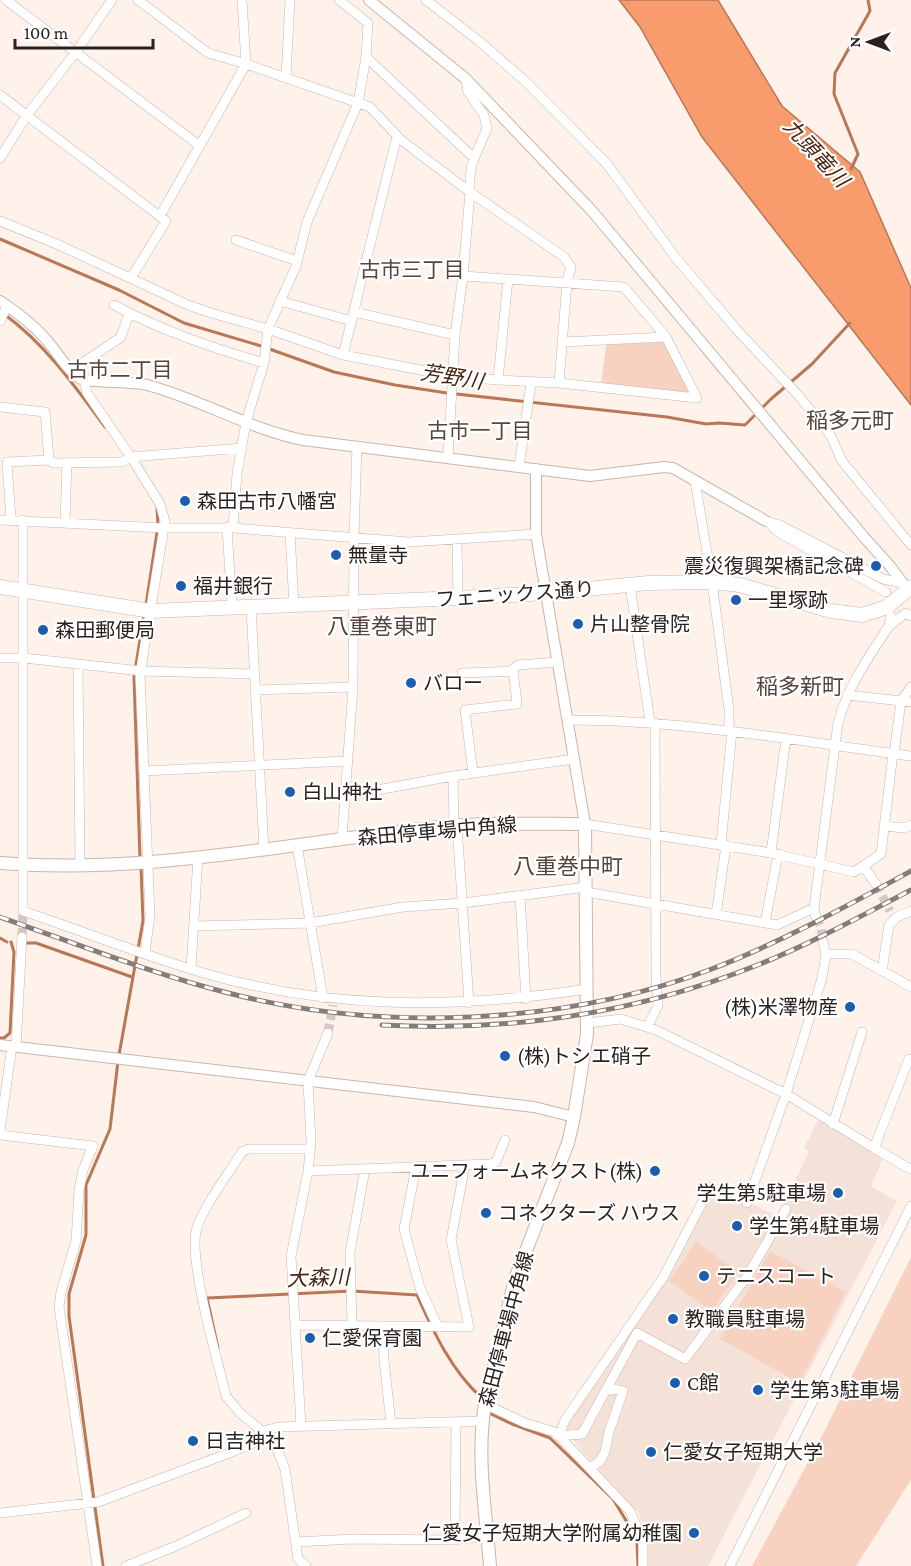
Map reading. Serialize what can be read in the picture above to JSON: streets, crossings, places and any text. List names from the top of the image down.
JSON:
{
  "streets": {
    "main road": ["フェニックス通り", "森田停車場中角線"]
  },
  "districts": [
    "古市三丁目",
    "古市二丁目",
    "稲多元町",
    "古市一丁目",
    "八重巻東町",
    "稲多新町",
    "八重巻中町"
  ],
  "water": ["九頭竜川", "芳野川", "大森川"],
  "places": [
    "森田古市八幡宮",
    "無量寺",
    "震災復興架橋記念碑",
    "福井銀行",
    "一里塚跡",
    "片山整骨院",
    "森田郵便局",
    "バロー",
    "白山神社",
    "(株)米澤物産",
    "(株)トシエ硝子",
    "ユニフォームネクスト(株)",
    "学生第5駐車場",
    "コネクターズ ハウス",
    "学生第4駐車場",
    "テニスコート",
    "教職員駐車場",
    "仁愛保育園",
    "C館",
    "学生第3駐車場",
    "日吉神社",
    "仁愛女子短期大学",
    "仁愛女子短期大学附属幼稚園"
  ],
  "scale_bar": "100 m",
  "north": "left"
}
